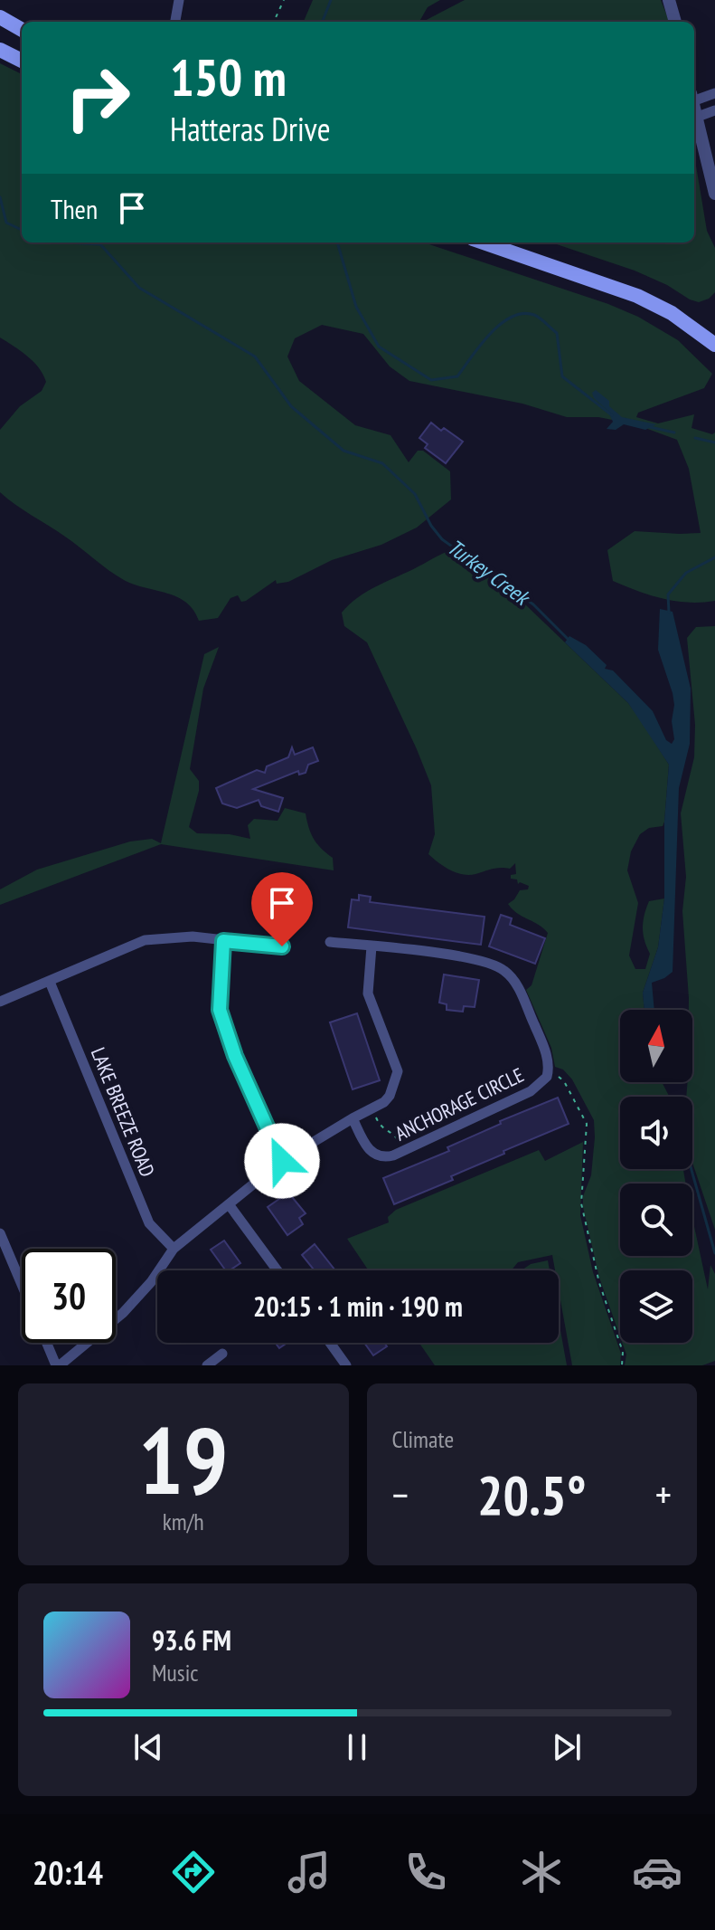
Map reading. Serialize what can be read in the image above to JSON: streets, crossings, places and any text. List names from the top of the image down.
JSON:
{
  "streets": {
    "street": ["ANCHORAGE CIRCLE", "LAKE BREEZE ROAD"]
  },
  "water": ["Turkey Creek"],
  "north": "top",
  "page": {
    "turn": ["150 m", "Hatteras Drive"],
    "then": "Then",
    "limit": "30",
    "trip": "20:15 · 1 min · 190 m",
    "tile": [
      ["19", "km/h"],
      "Climate"
    ],
    "heat": ["−", "20.5°", "+"],
    "song": ["93.6 FM", "Music"],
    "tabs": "20:14"
  }
}
